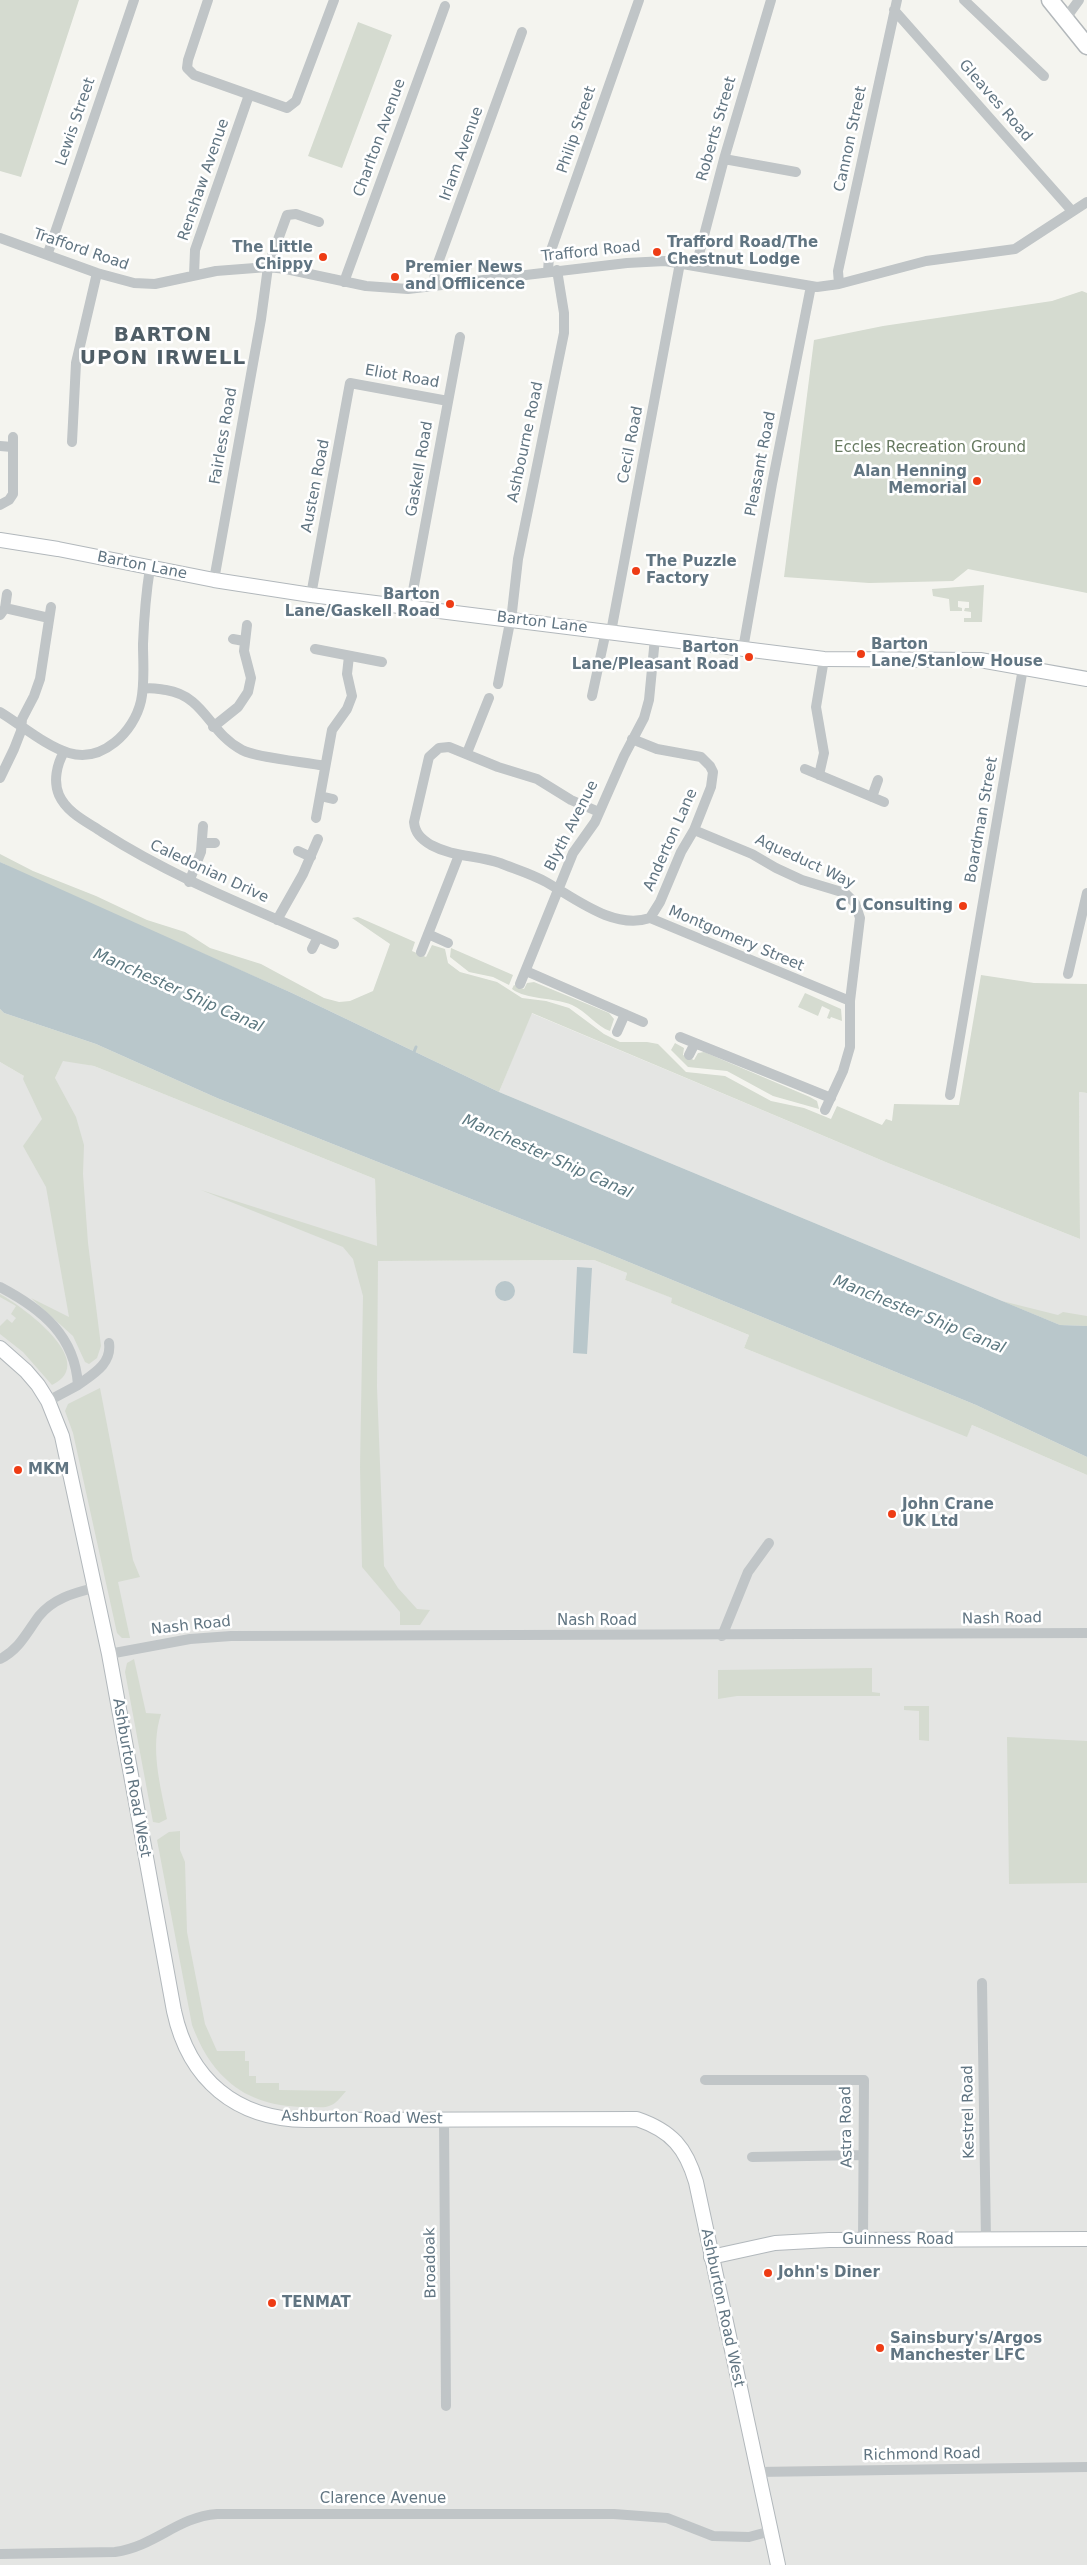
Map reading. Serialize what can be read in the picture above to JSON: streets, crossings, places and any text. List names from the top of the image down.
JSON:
{
  "streets": {
    "main road": ["Barton Lane", "Ashburton Road West", "Guinness Road"],
    "street": [
      "Gleaves Road",
      "Lewis Street",
      "Roberts Street",
      "Philip Street",
      "Charlton Avenue",
      "Cannon Street",
      "Irlam Avenue",
      "Renshaw Avenue",
      "Trafford Road",
      "Eliot Road",
      "Fairless Road",
      "Ashbourne Road",
      "Cecil Road",
      "Pleasant Road",
      "Gaskell Road",
      "Austen Road",
      "Boardman Street",
      "Blyth Avenue",
      "Anderton Lane",
      "Aqueduct Way",
      "Caledonian Drive",
      "Montgomery Street",
      "Nash Road",
      "Kestrel Road",
      "Astra Road",
      "Broadoak",
      "Richmond Road",
      "Clarence Avenue"
    ]
  },
  "crossings": [
    ["Gleaves Road", "Cannon Street"],
    ["Gleaves Road", "Trafford Road"],
    ["Lewis Street", "Trafford Road"],
    ["Roberts Street", "Trafford Road"],
    ["Philip Street", "Trafford Road"],
    ["Philip Street", "Ashbourne Road"],
    ["Charlton Avenue", "Trafford Road"],
    ["Cannon Street", "Trafford Road"],
    ["Irlam Avenue", "Trafford Road"],
    ["Renshaw Avenue", "Trafford Road"],
    ["Trafford Road", "Fairless Road"],
    ["Trafford Road", "Ashbourne Road"],
    ["Trafford Road", "Cecil Road"],
    ["Trafford Road", "Pleasant Road"],
    ["Eliot Road", "Gaskell Road"],
    ["Eliot Road", "Austen Road"],
    ["Fairless Road", "Barton Lane"],
    ["Ashbourne Road", "Barton Lane"],
    ["Cecil Road", "Barton Lane"],
    ["Pleasant Road", "Barton Lane"],
    ["Gaskell Road", "Barton Lane"],
    ["Austen Road", "Barton Lane"],
    ["Barton Lane", "Boardman Street"],
    ["Barton Lane", "Blyth Avenue"],
    ["Blyth Avenue", "Anderton Lane"],
    ["Blyth Avenue", "Montgomery Street"],
    ["Anderton Lane", "Aqueduct Way"],
    ["Anderton Lane", "Montgomery Street"],
    ["Aqueduct Way", "Montgomery Street"],
    ["Nash Road", "Ashburton Road West"],
    ["Ashburton Road West", "Guinness Road"],
    ["Ashburton Road West", "Broadoak"],
    ["Ashburton Road West", "Richmond Road"],
    ["Ashburton Road West", "Clarence Avenue"],
    ["Kestrel Road", "Guinness Road"],
    ["Astra Road", "Guinness Road"]
  ],
  "districts": ["BARTON UPON IRWELL"],
  "water": ["Manchester Ship Canal"],
  "parks": ["Eccles Recreation Ground"],
  "places": [
    "Trafford Road/The Chestnut Lodge",
    "The Little Chippy",
    "Premier News and Offlicence",
    "Alan Henning Memorial",
    "The Puzzle Factory",
    "Barton Lane/Gaskell Road",
    "Barton Lane/Stanlow House",
    "Barton Lane/Pleasant Road",
    "C J Consulting",
    "MKM",
    "John Crane UK Ltd",
    "John's Diner",
    "TENMAT",
    "Sainsbury's/Argos Manchester LFC"
  ]
}
